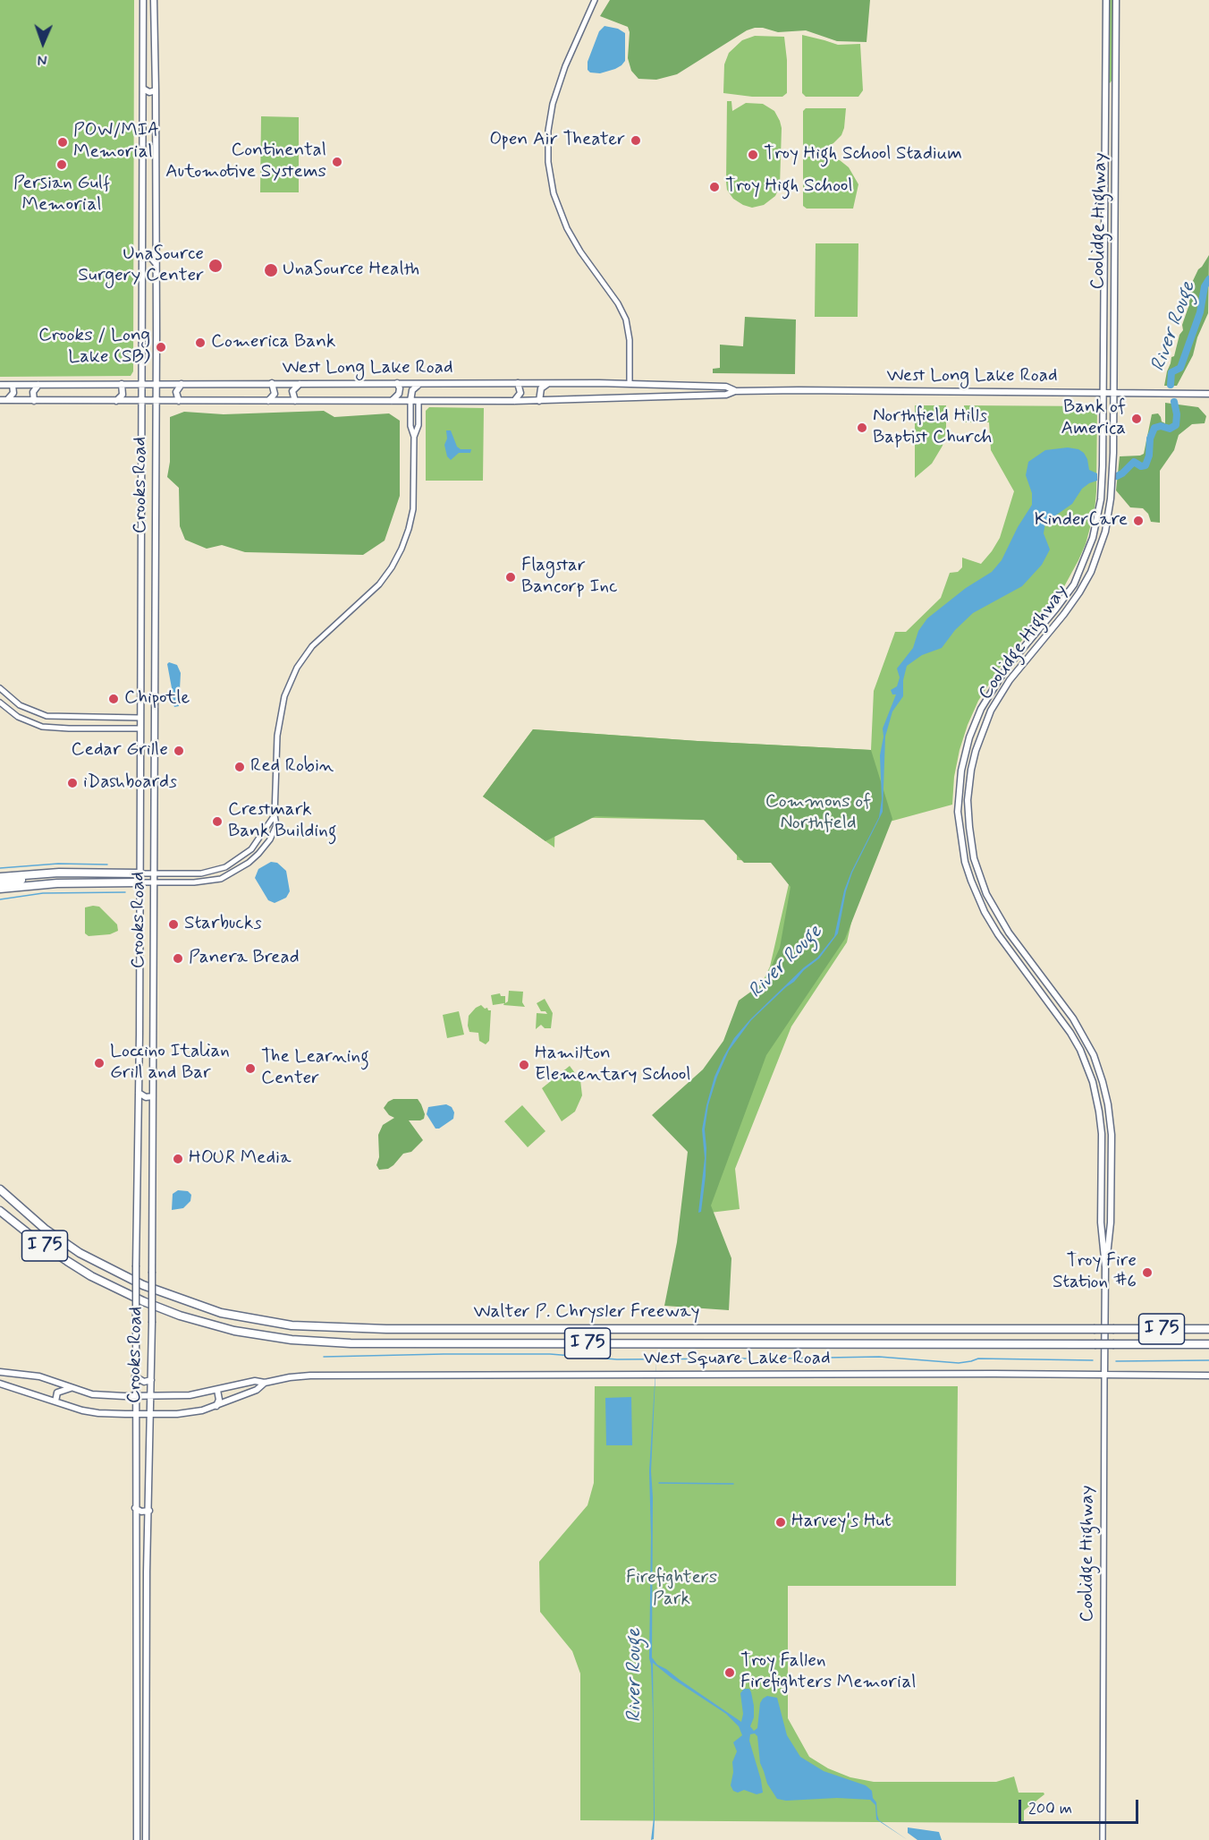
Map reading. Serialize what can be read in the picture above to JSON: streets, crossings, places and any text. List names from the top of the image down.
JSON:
{
  "streets": {
    "highway": ["I 75", "Walter P. Chrysler Freeway"],
    "main road": [
      "Coolidge Highway",
      "West Long Lake Road",
      "Crooks Road",
      "West Square Lake Road"
    ]
  },
  "crossings": [
    ["Coolidge Highway", "West Long Lake Road"],
    ["Coolidge Highway", "West Square Lake Road"],
    ["West Long Lake Road", "Crooks Road"],
    ["Crooks Road", "West Square Lake Road"]
  ],
  "water": ["River Rouge"],
  "parks": ["Commons of Northfield", "Firefighters Park"],
  "places": [
    "Open Air Theater",
    "POW/MIA Memorial",
    "Troy High School Stadium",
    "Continental Automotive Systems",
    "Persian Gulf Memorial",
    "Troy High School",
    "UnaSource Surgery Center",
    "UnaSource Health",
    "Comerica Bank",
    "Crooks / Long Lake (SB)",
    "Bank of America",
    "Northfield Hills Baptist Church",
    "KinderCare",
    "Flagstar Bancorp Inc",
    "Chipotle",
    "Cedar Grille",
    "Red Robin",
    "iDashboards",
    "Crestmark Bank Building",
    "Starbucks",
    "Panera Bread",
    "Loccino Italian Grill and Bar",
    "Hamilton Elementary School",
    "The Learning Center",
    "HOUR Media",
    "Troy Fire Station #6",
    "Harvey's Hut",
    "Troy Fallen Firefighters Memorial"
  ],
  "scale_bar": "200 m",
  "north": "bottom"
}
